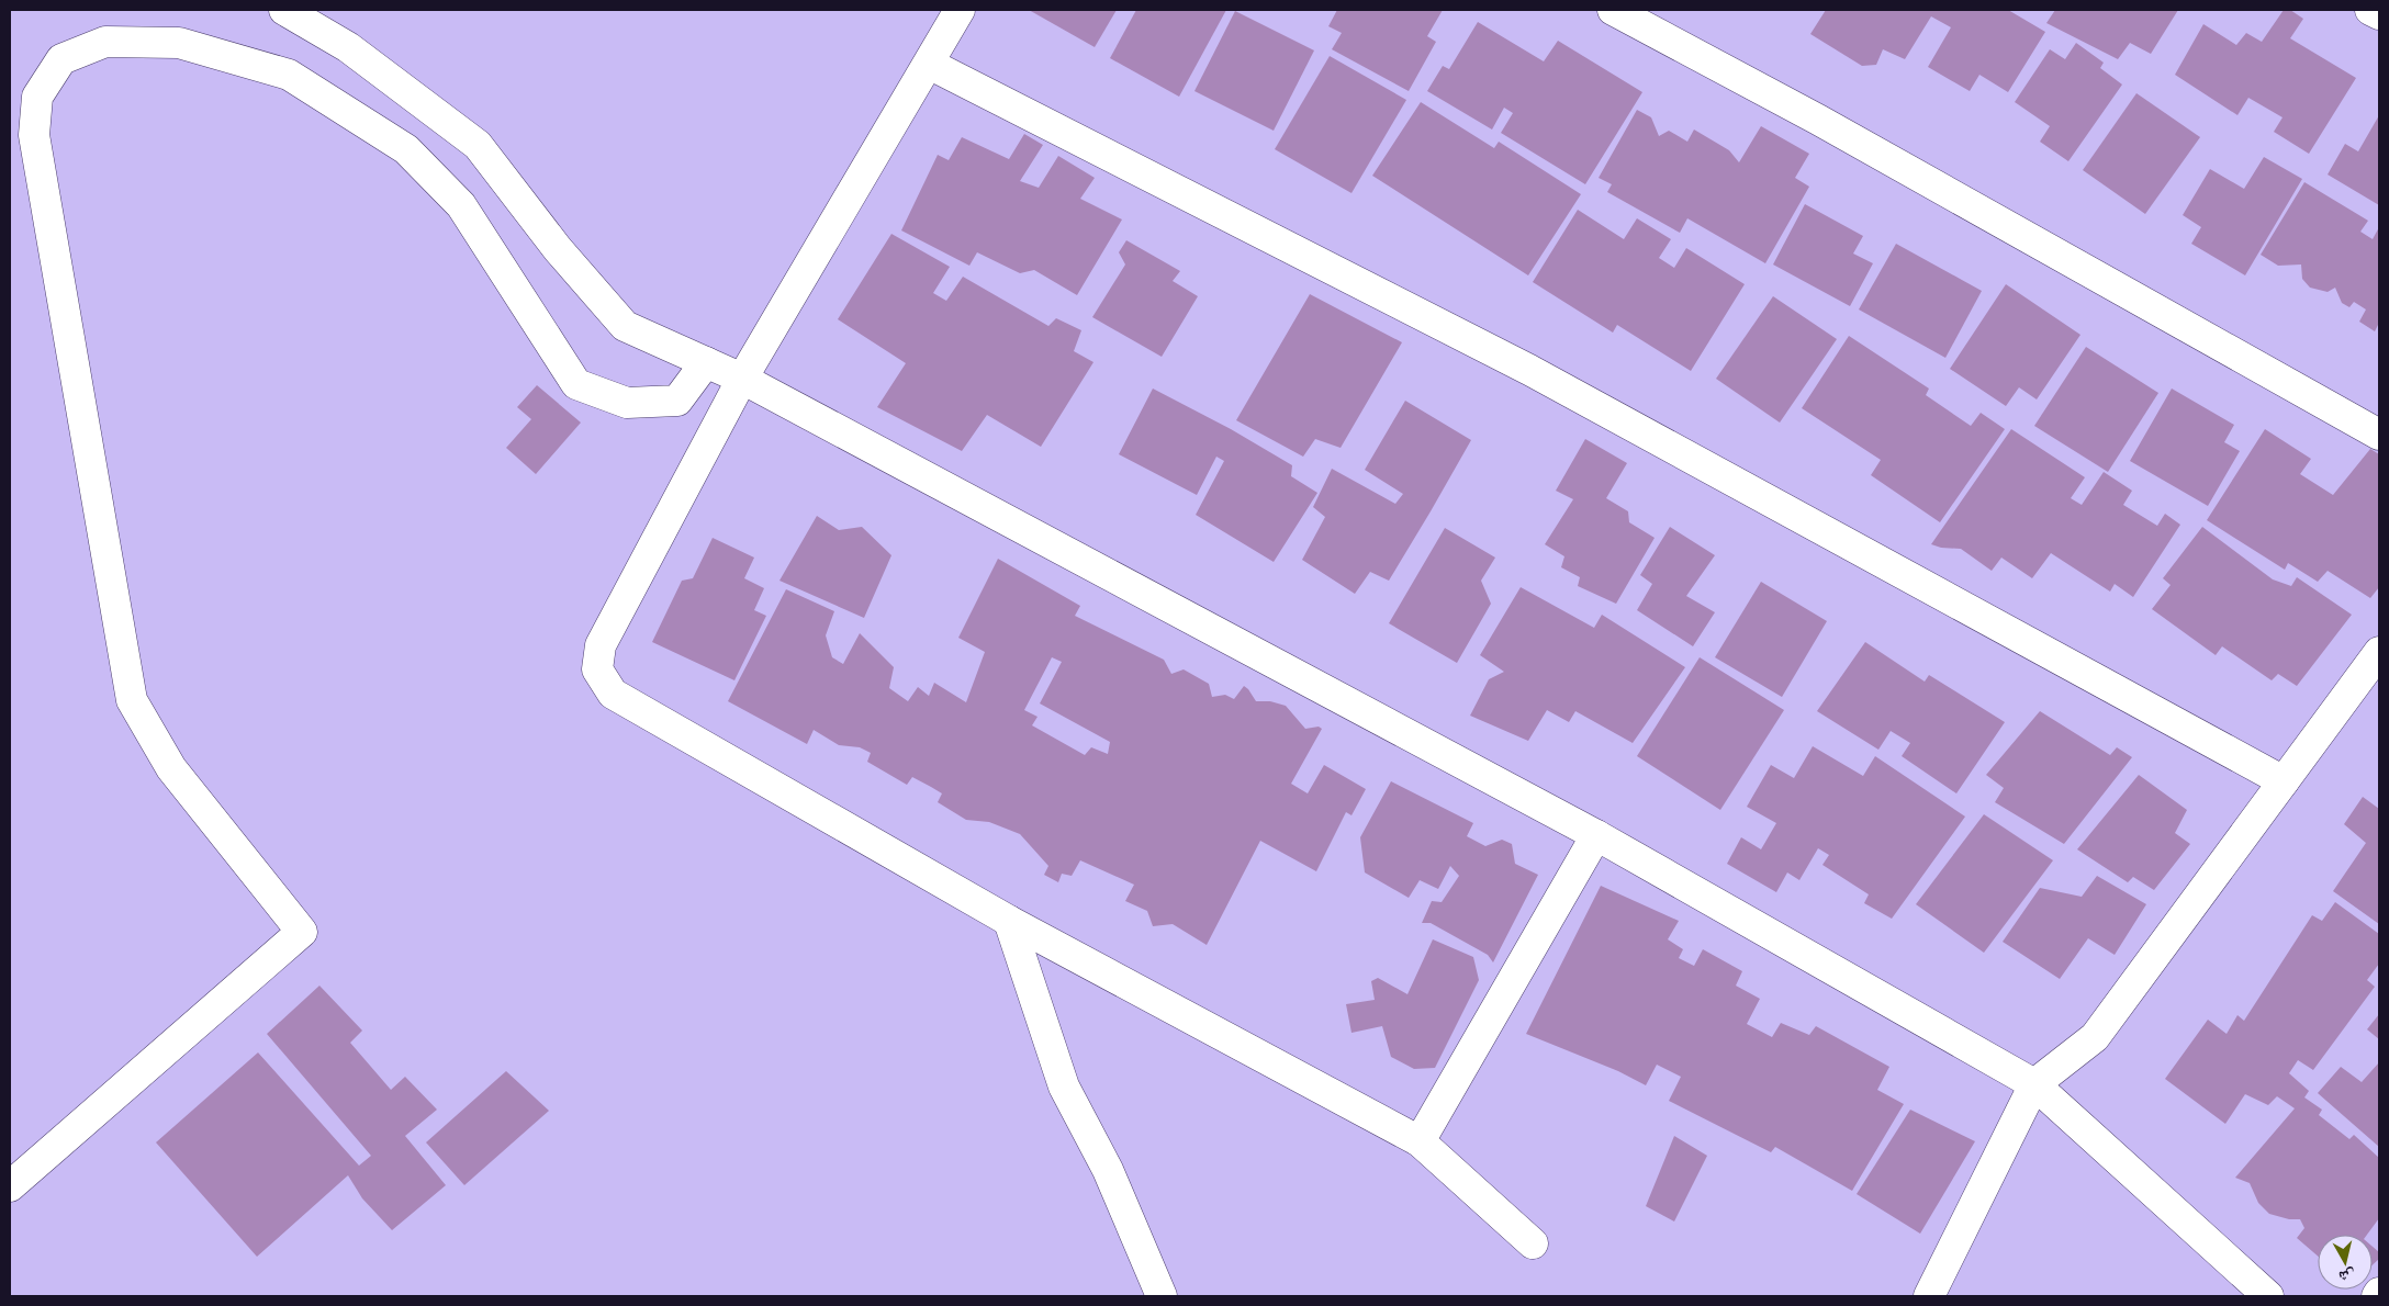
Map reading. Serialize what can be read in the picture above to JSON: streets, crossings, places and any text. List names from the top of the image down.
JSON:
{
  "north": "bottom"
}
